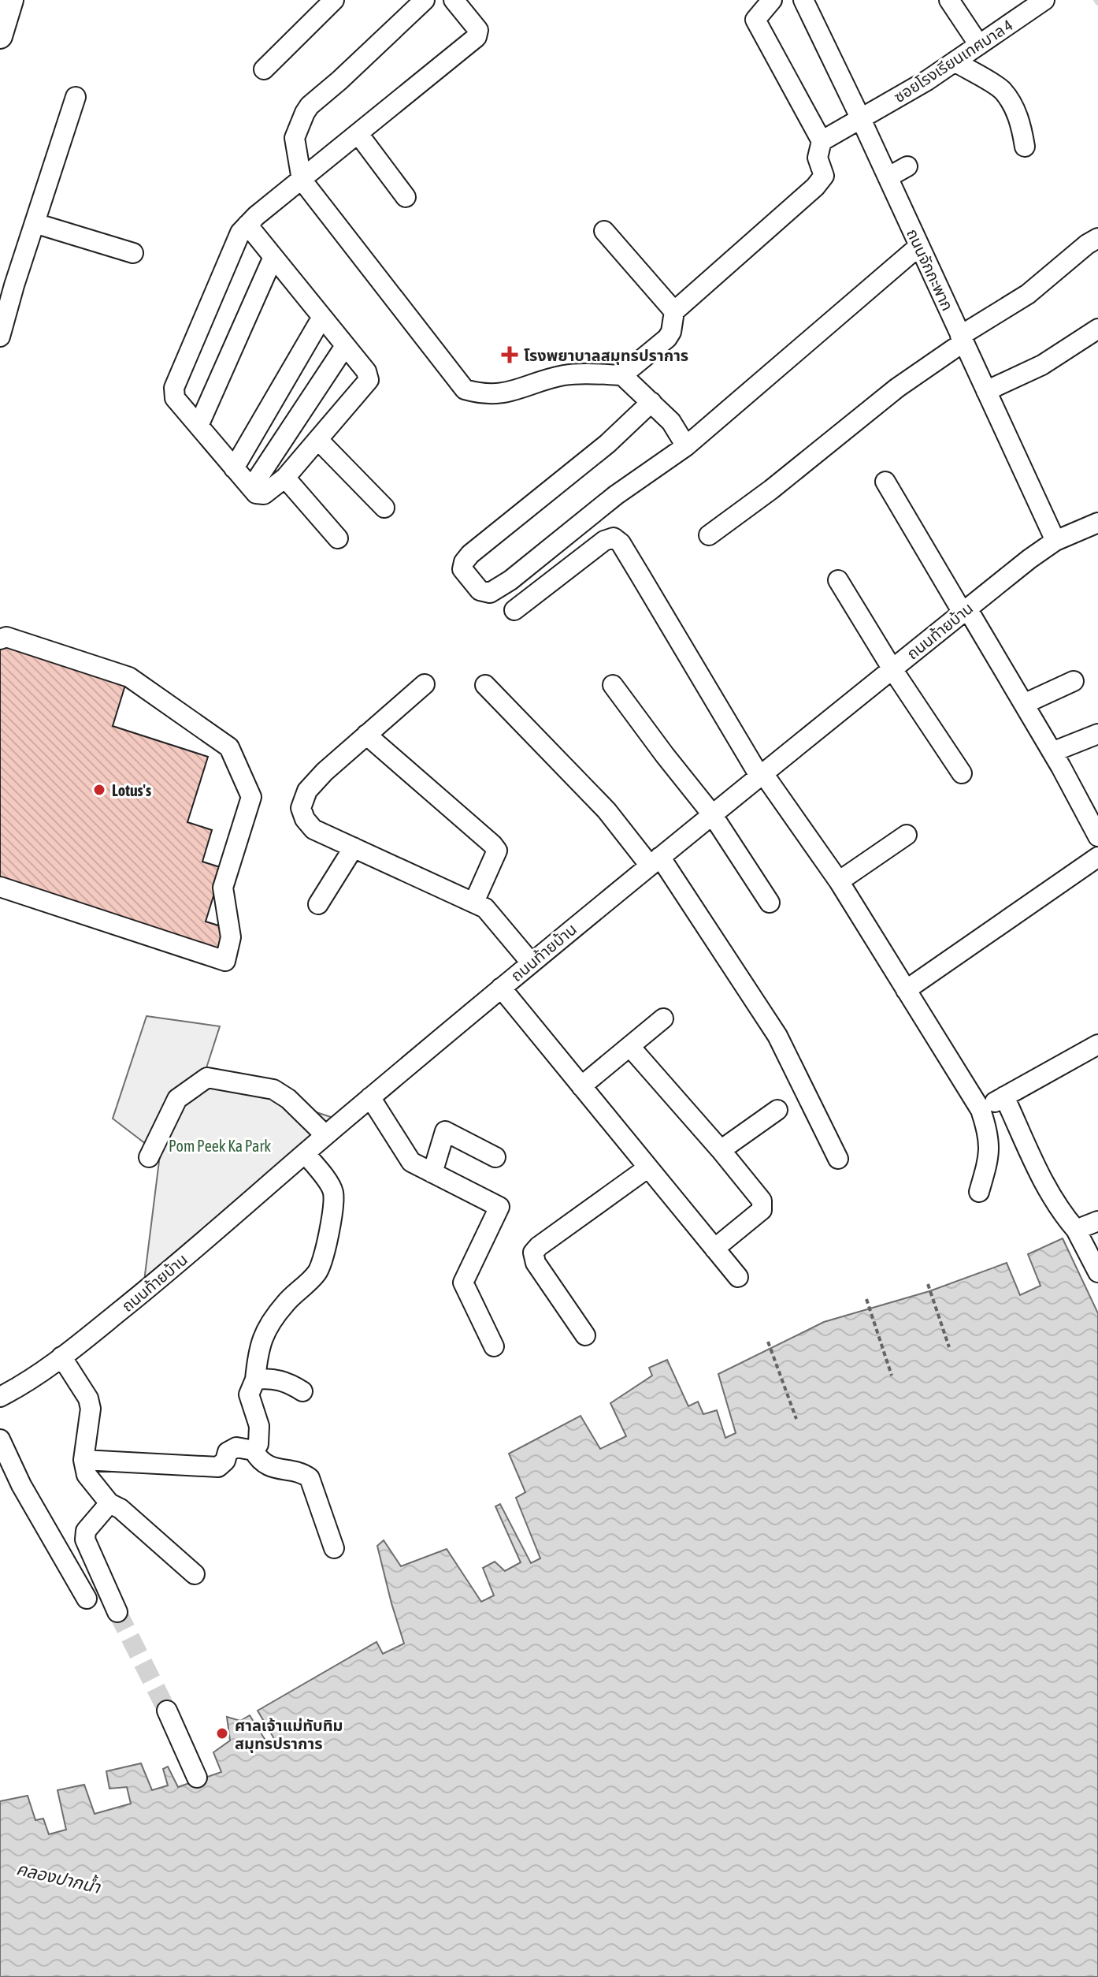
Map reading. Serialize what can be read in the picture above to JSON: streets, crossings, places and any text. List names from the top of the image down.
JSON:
{
  "streets": {
    "street": ["ซอยโรงเรียนเทศบาล 4", "ถนนจักกะพาก", "ถนนท้ายบ้าน"]
  },
  "crossings": [
    ["ซอยโรงเรียนเทศบาล 4", "ถนนจักกะพาก"],
    ["ถนนจักกะพาก", "ถนนท้ายบ้าน"]
  ],
  "water": ["คลองปากน้ำ"],
  "parks": ["Pom Peek Ka Park"],
  "places": {
    "health": ["โรงพยาบาลสมุทรปราการ"],
    "other": ["Lotus's", "ศาลเจ้าแม่ทับทิม สมุทรปราการ"]
  }
}
